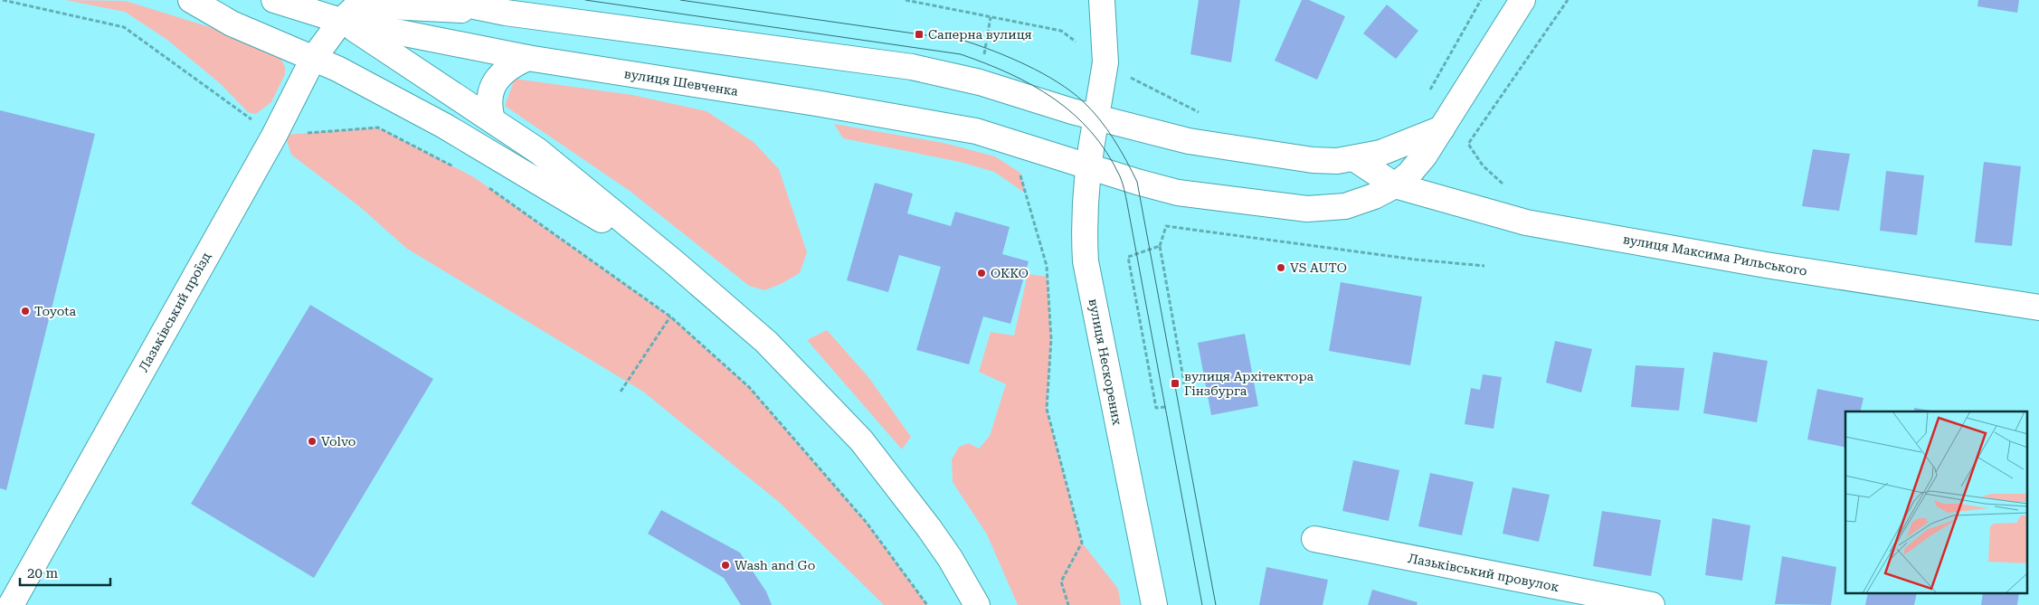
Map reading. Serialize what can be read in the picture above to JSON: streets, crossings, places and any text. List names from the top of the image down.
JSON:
{
  "streets": {
    "main road": [
      "вулиця Шевченка",
      "вулиця Максима Рильського",
      "Лазьківський проїзд",
      "вулиця Нескорених",
      "Лазьківський провулок"
    ]
  },
  "crossings": [
    ["вулиця Шевченка", "Лазьківський проїзд"],
    ["вулиця Шевченка", "вулиця Нескорених"]
  ],
  "places": {
    "transit": ["Саперна вулиця", "вулиця Архітектора Гінзбурга"],
    "other": [
      "VS AUTO",
      "ОККО",
      "Toyota",
      "Volvo",
      "Wash and Go"
    ]
  },
  "scale_bar": "20 m"
}
